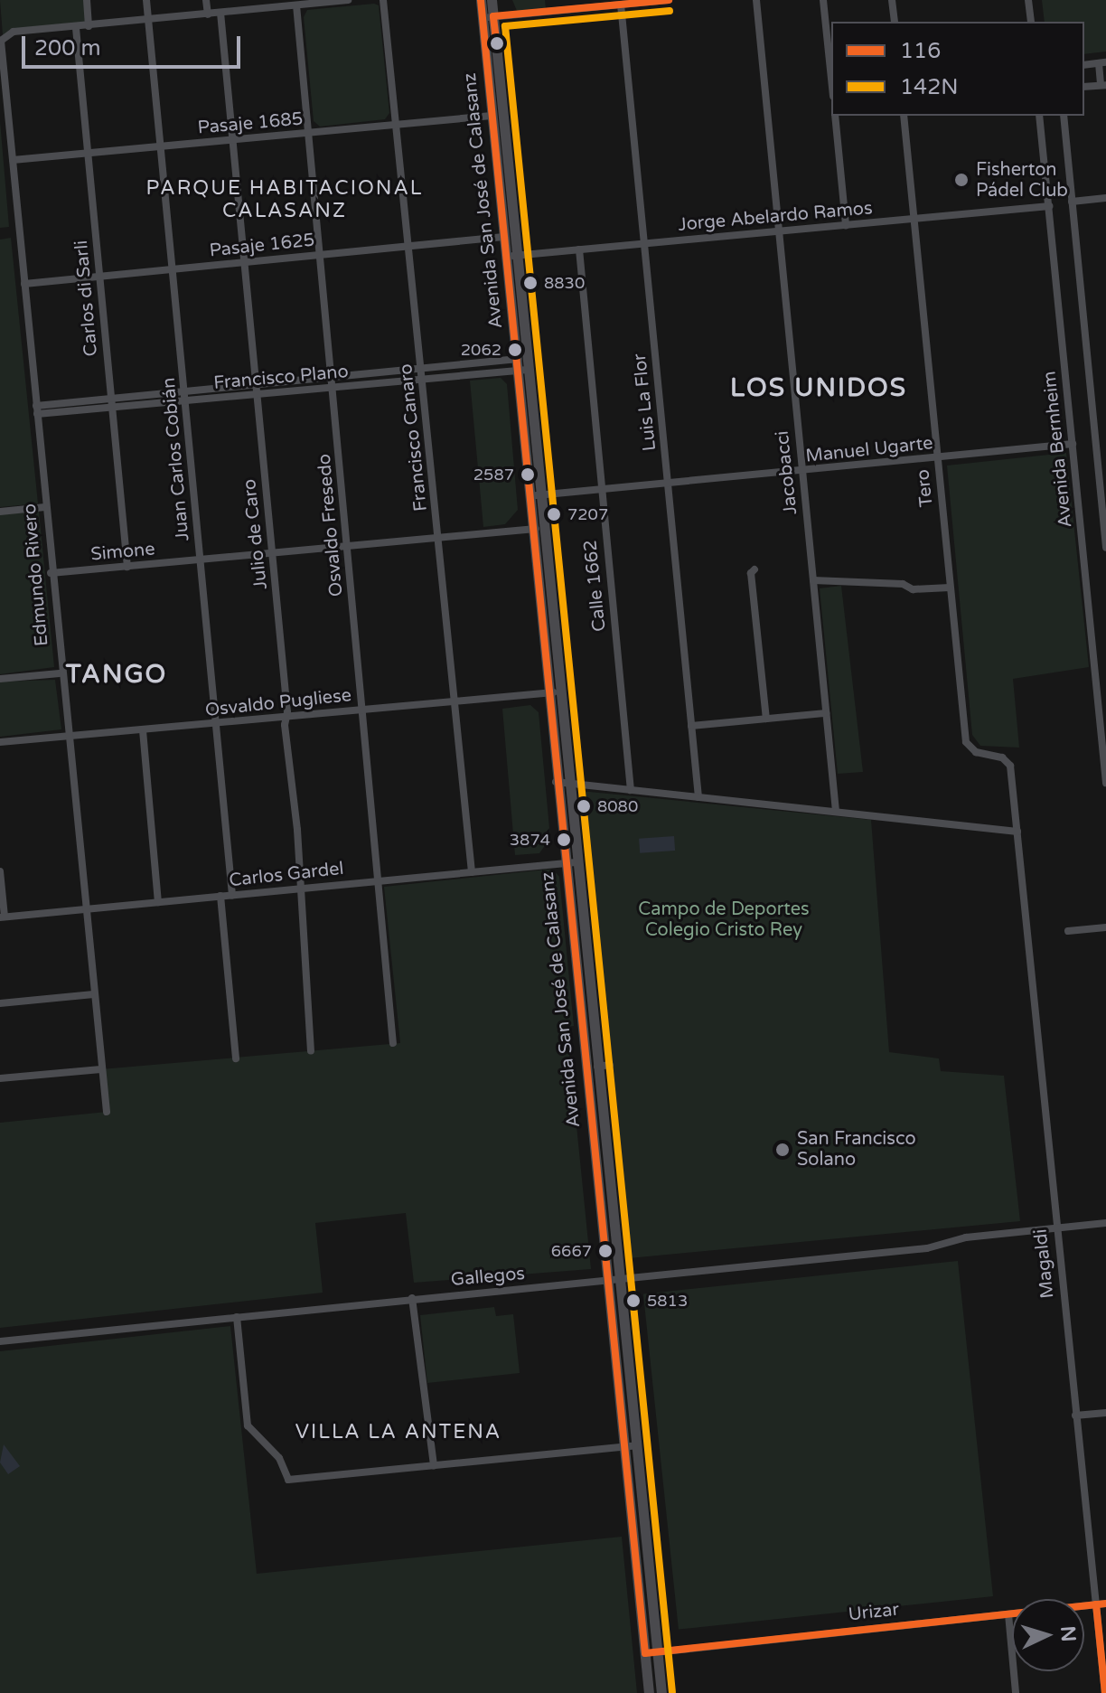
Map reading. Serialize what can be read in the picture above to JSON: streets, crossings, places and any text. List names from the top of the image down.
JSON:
{
  "streets": {
    "main road": ["Avenida San José de Calasanz", "Urizar"],
    "street": [
      "Pasaje 1685",
      "Jorge Abelardo Ramos",
      "Pasaje 1625",
      "Carlos di Sarli",
      "Francisco Plano",
      "Luis La Flor",
      "Francisco Canaro",
      "Avenida Bernheim",
      "Manuel Ugarte",
      "Juan Carlos Cobián",
      "Jacobacci",
      "Tero",
      "Osvaldo Fresedo",
      "Julio de Caro",
      "Simone",
      "Edmundo Rivero",
      "Calle 1662",
      "Osvaldo Pugliese",
      "Carlos Gardel",
      "Magaldi",
      "Gallegos"
    ]
  },
  "crossings": [
    ["Pasaje 1685", "Avenida San José de Calasanz"],
    ["Pasaje 1685", "Carlos di Sarli"],
    ["Pasaje 1685", "Francisco Canaro"],
    ["Pasaje 1685", "Juan Carlos Cobián"],
    ["Pasaje 1685", "Osvaldo Fresedo"],
    ["Pasaje 1685", "Julio de Caro"],
    ["Pasaje 1685", "Edmundo Rivero"],
    ["Avenida San José de Calasanz", "Jorge Abelardo Ramos"],
    ["Avenida San José de Calasanz", "Pasaje 1625"],
    ["Avenida San José de Calasanz", "Francisco Plano"],
    ["Avenida San José de Calasanz", "Manuel Ugarte"],
    ["Avenida San José de Calasanz", "Simone"],
    ["Avenida San José de Calasanz", "Osvaldo Pugliese"],
    ["Avenida San José de Calasanz", "Carlos Gardel"],
    ["Avenida San José de Calasanz", "Gallegos"],
    ["Avenida San José de Calasanz", "Urizar"],
    ["Jorge Abelardo Ramos", "Luis La Flor"],
    ["Jorge Abelardo Ramos", "Avenida Bernheim"],
    ["Jorge Abelardo Ramos", "Jacobacci"],
    ["Jorge Abelardo Ramos", "Tero"],
    ["Jorge Abelardo Ramos", "Calle 1662"],
    ["Pasaje 1625", "Carlos di Sarli"],
    ["Pasaje 1625", "Francisco Canaro"],
    ["Pasaje 1625", "Juan Carlos Cobián"],
    ["Pasaje 1625", "Osvaldo Fresedo"],
    ["Pasaje 1625", "Julio de Caro"],
    ["Pasaje 1625", "Edmundo Rivero"],
    ["Carlos di Sarli", "Francisco Plano"],
    ["Carlos di Sarli", "Simone"],
    ["Carlos di Sarli", "Edmundo Rivero"],
    ["Francisco Plano", "Francisco Canaro"],
    ["Francisco Plano", "Juan Carlos Cobián"],
    ["Francisco Plano", "Osvaldo Fresedo"],
    ["Francisco Plano", "Julio de Caro"],
    ["Francisco Plano", "Edmundo Rivero"],
    ["Luis La Flor", "Manuel Ugarte"],
    ["Francisco Canaro", "Simone"],
    ["Francisco Canaro", "Osvaldo Pugliese"],
    ["Francisco Canaro", "Carlos Gardel"],
    ["Avenida Bernheim", "Manuel Ugarte"],
    ["Manuel Ugarte", "Jacobacci"],
    ["Manuel Ugarte", "Tero"],
    ["Manuel Ugarte", "Calle 1662"],
    ["Juan Carlos Cobián", "Simone"],
    ["Juan Carlos Cobián", "Osvaldo Pugliese"],
    ["Juan Carlos Cobián", "Carlos Gardel"],
    ["Tero", "Magaldi"],
    ["Osvaldo Fresedo", "Simone"],
    ["Osvaldo Fresedo", "Osvaldo Pugliese"],
    ["Osvaldo Fresedo", "Carlos Gardel"],
    ["Julio de Caro", "Simone"],
    ["Julio de Caro", "Osvaldo Pugliese"],
    ["Julio de Caro", "Carlos Gardel"],
    ["Simone", "Edmundo Rivero"],
    ["Edmundo Rivero", "Osvaldo Pugliese"],
    ["Edmundo Rivero", "Carlos Gardel"],
    ["Magaldi", "Gallegos"],
    ["Magaldi", "Urizar"]
  ],
  "districts": [
    "PARQUE HABITACIONAL CALASANZ",
    "LOS UNIDOS",
    "TANGO",
    "VILLA LA ANTENA"
  ],
  "parks": ["Campo de Deportes Colegio Cristo Rey"],
  "places": [
    "Fisherton Pádel Club",
    "8830",
    "2062",
    "2587",
    "7207",
    "8080",
    "3874",
    "San Francisco Solano",
    "6667",
    "5813"
  ],
  "lines": ["transit line 116", "transit line 142N"],
  "legend": ["116", "142N"],
  "scale_bar": "200 m",
  "north": "right"
}
